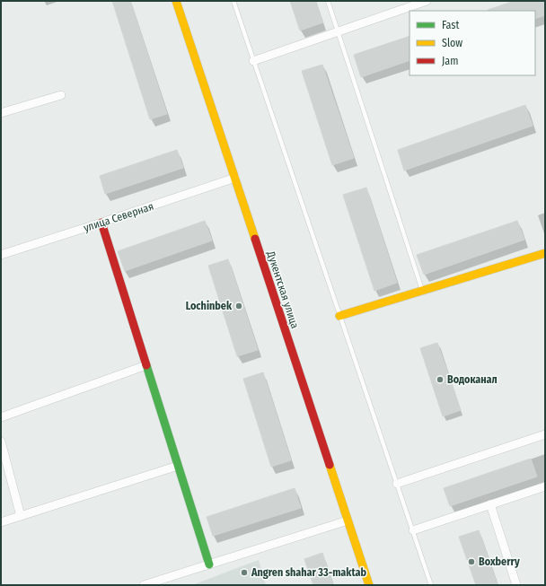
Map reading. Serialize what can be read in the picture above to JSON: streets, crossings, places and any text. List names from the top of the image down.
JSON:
{
  "streets": {
    "main road": ["Дукентская улица"],
    "street": ["улица Северная"]
  },
  "crossings": [
    ["улица Северная", "Дукентская улица"]
  ],
  "places": [
    "Lochinbek",
    "Водоканал",
    "Boxberry",
    "Angren shahar 33-maktab"
  ],
  "legend": ["Fast", "Slow", "Jam"]
}
